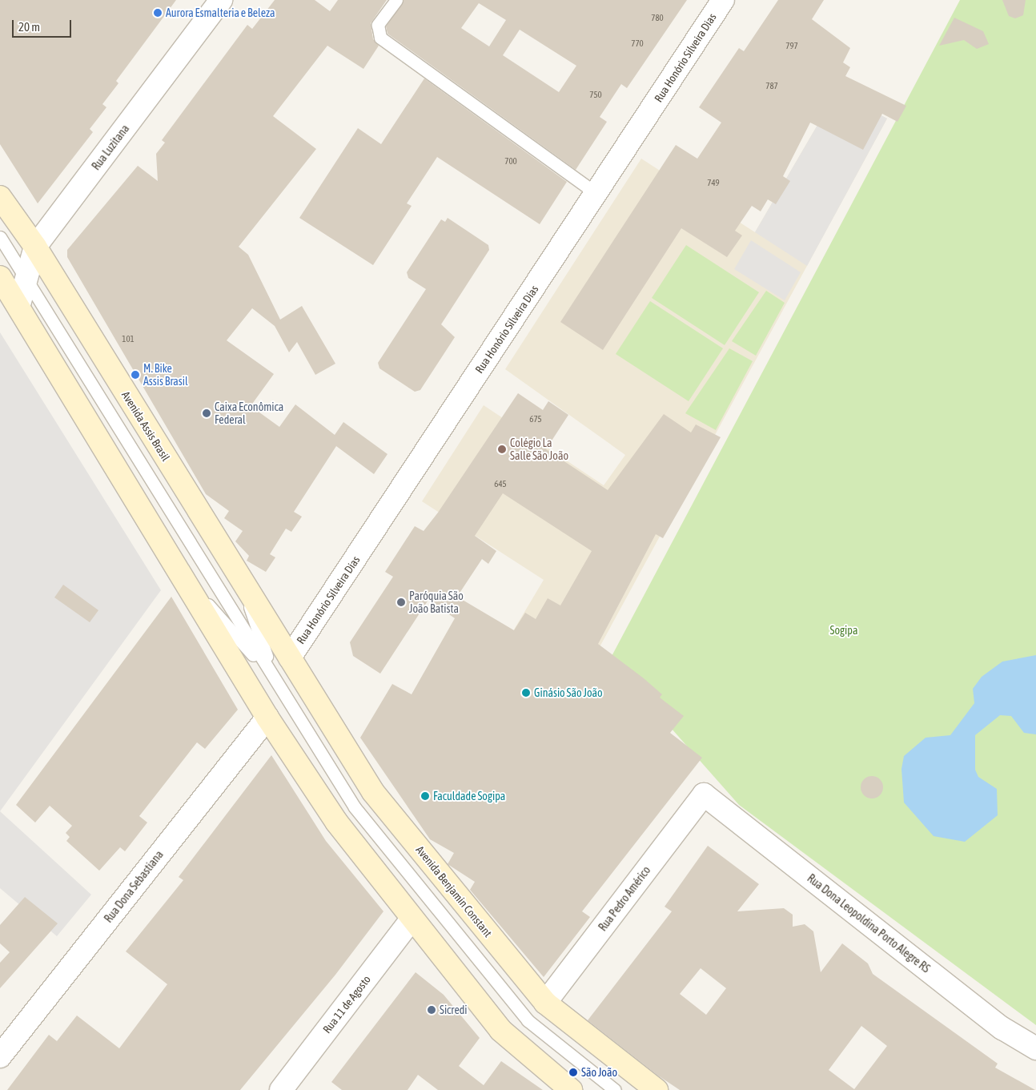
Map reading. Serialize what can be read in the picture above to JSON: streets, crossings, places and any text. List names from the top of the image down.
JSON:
{
  "streets": {
    "main road": ["Avenida Assis Brasil", "Avenida Benjamin Constant"],
    "street": [
      "Rua Honório Silveira Dias",
      "Rua Luzitana",
      "Rua Dona Sebastiana",
      "Rua Pedro Américo",
      "Rua Dona Leopoldina Porto Alegre RS",
      "Rua 11 de Agosto"
    ]
  },
  "crossings": [
    ["Rua Honório Silveira Dias", "Avenida Assis Brasil"],
    ["Rua Honório Silveira Dias", "Avenida Benjamin Constant"],
    ["Rua Luzitana", "Avenida Assis Brasil"],
    ["Avenida Assis Brasil", "Avenida Benjamin Constant"],
    ["Avenida Benjamin Constant", "Rua Pedro Américo"],
    ["Rua Pedro Américo", "Rua Dona Leopoldina Porto Alegre RS"]
  ],
  "parks": ["Sogipa"],
  "places": [
    "Aurora Esmalteria e Beleza",
    "M. Bike Assis Brasil",
    "Caixa Econômica Federal",
    "Colégio La Salle São João",
    "Paróquia São João Batista",
    "Ginásio São João",
    "Faculdade Sogipa",
    "Sicredi",
    "São João"
  ],
  "house_numbers": [
    "780",
    "770",
    "797",
    "787",
    "750",
    "700",
    "749",
    "101",
    "675",
    "645"
  ],
  "scale_bar": "20 m"
}
